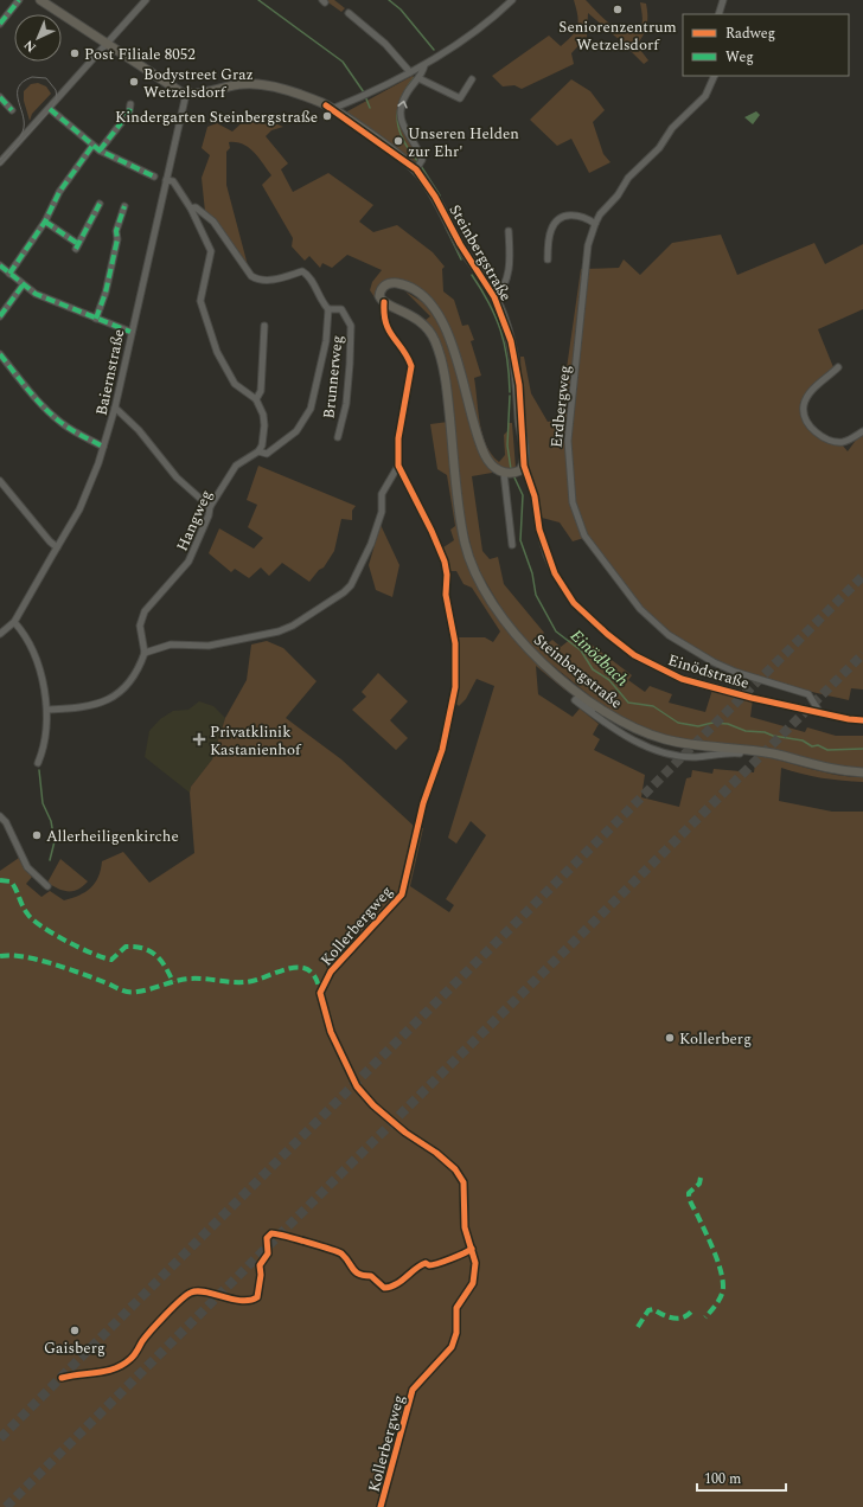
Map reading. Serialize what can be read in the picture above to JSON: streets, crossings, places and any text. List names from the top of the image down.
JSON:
{
  "streets": {
    "main road": ["Steinbergstraße"],
    "street": [
      "Baiernstraße",
      "Brunnerweg",
      "Erdbergweg",
      "Hangweg",
      "Einödstraße",
      "Kollerbergweg"
    ]
  },
  "crossings": [
    ["Steinbergstraße", "Baiernstraße"],
    ["Steinbergstraße", "Einödstraße"],
    ["Steinbergstraße", "Kollerbergweg"],
    ["Brunnerweg", "Hangweg"],
    ["Erdbergweg", "Einödstraße"]
  ],
  "water": ["Einödbach"],
  "places": {
    "other": [
      "Seniorenzentrum Wetzelsdorf",
      "Post Filiale 8052",
      "Bodystreet Graz Wetzelsdorf",
      "Kindergarten Steinbergstraße",
      "Unseren Helden zur Ehr'",
      "Allerheiligenkirche",
      "Kollerberg",
      "Gaisberg"
    ],
    "health": ["Privatklinik Kastanienhof"]
  },
  "legend": ["Radweg", "Weg"],
  "scale_bar": "100 m",
  "north": "bottom left"
}
